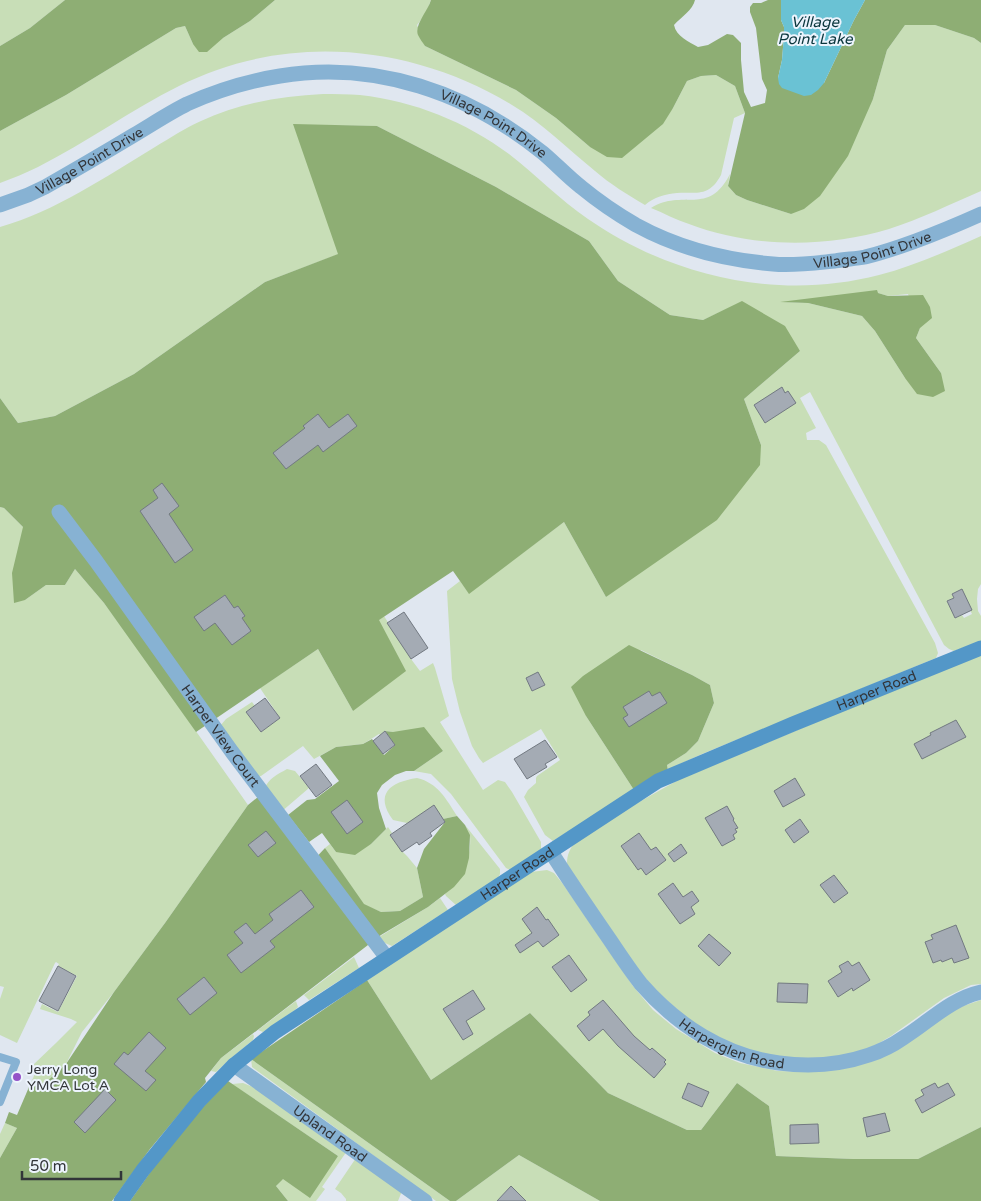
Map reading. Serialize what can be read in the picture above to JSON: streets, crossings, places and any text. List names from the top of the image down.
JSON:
{
  "streets": {
    "main road": ["Harper Road"],
    "street": [
      "Village Point Drive",
      "Harper View Court",
      "Harperglen Road",
      "Upland Road"
    ]
  },
  "crossings": [
    ["Harper Road", "Harper View Court"],
    ["Harper Road", "Harperglen Road"],
    ["Harper Road", "Upland Road"]
  ],
  "water": ["Village Point Lake"],
  "places": ["Jerry Long YMCA Lot A"],
  "scale_bar": "50 m"
}
